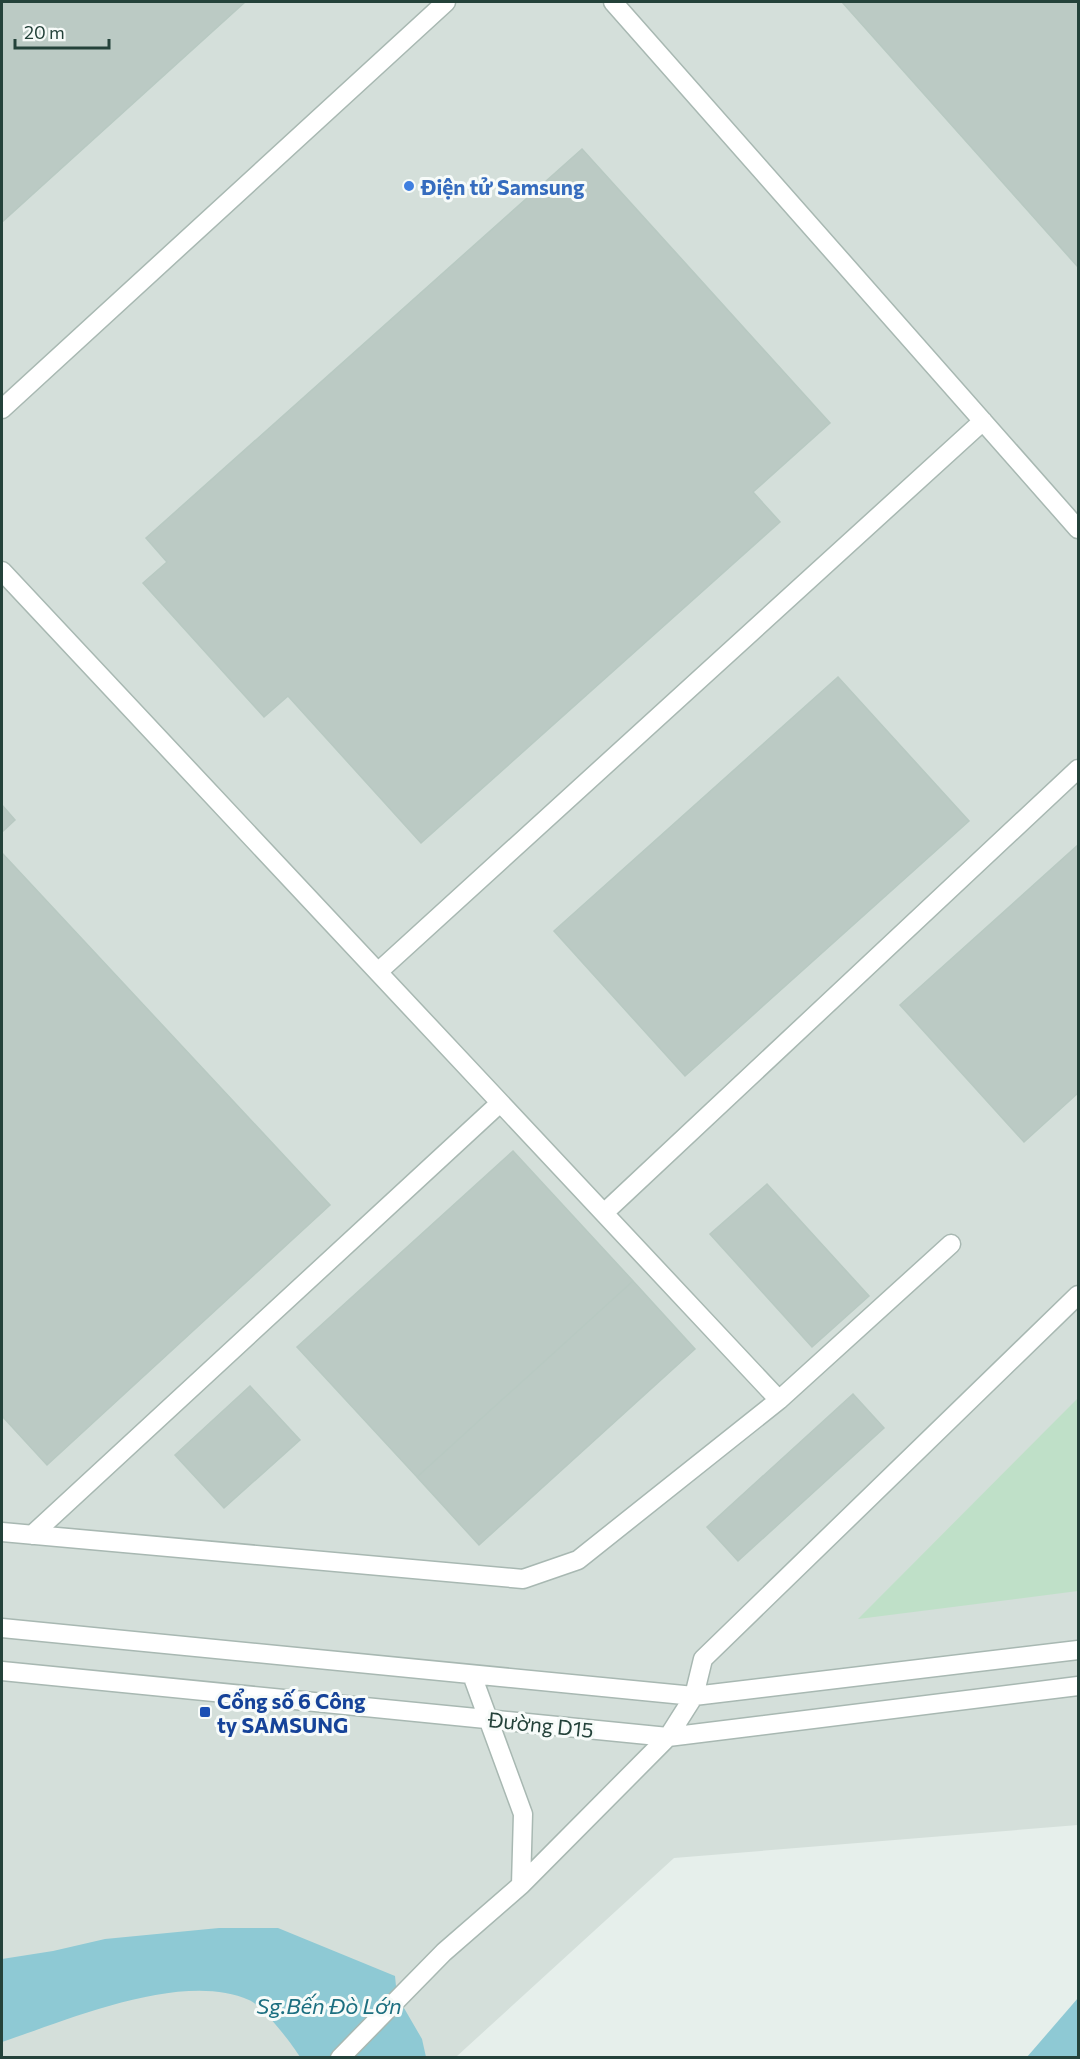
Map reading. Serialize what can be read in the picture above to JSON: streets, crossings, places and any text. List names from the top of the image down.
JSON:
{
  "streets": {
    "street": ["Đường D15"]
  },
  "water": ["Sg.Bến Đò Lớn"],
  "places": {
    "other": ["Điện tử Samsung"],
    "transit": ["Cổng số 6 Công ty SAMSUNG"]
  },
  "scale_bar": "20 m"
}
